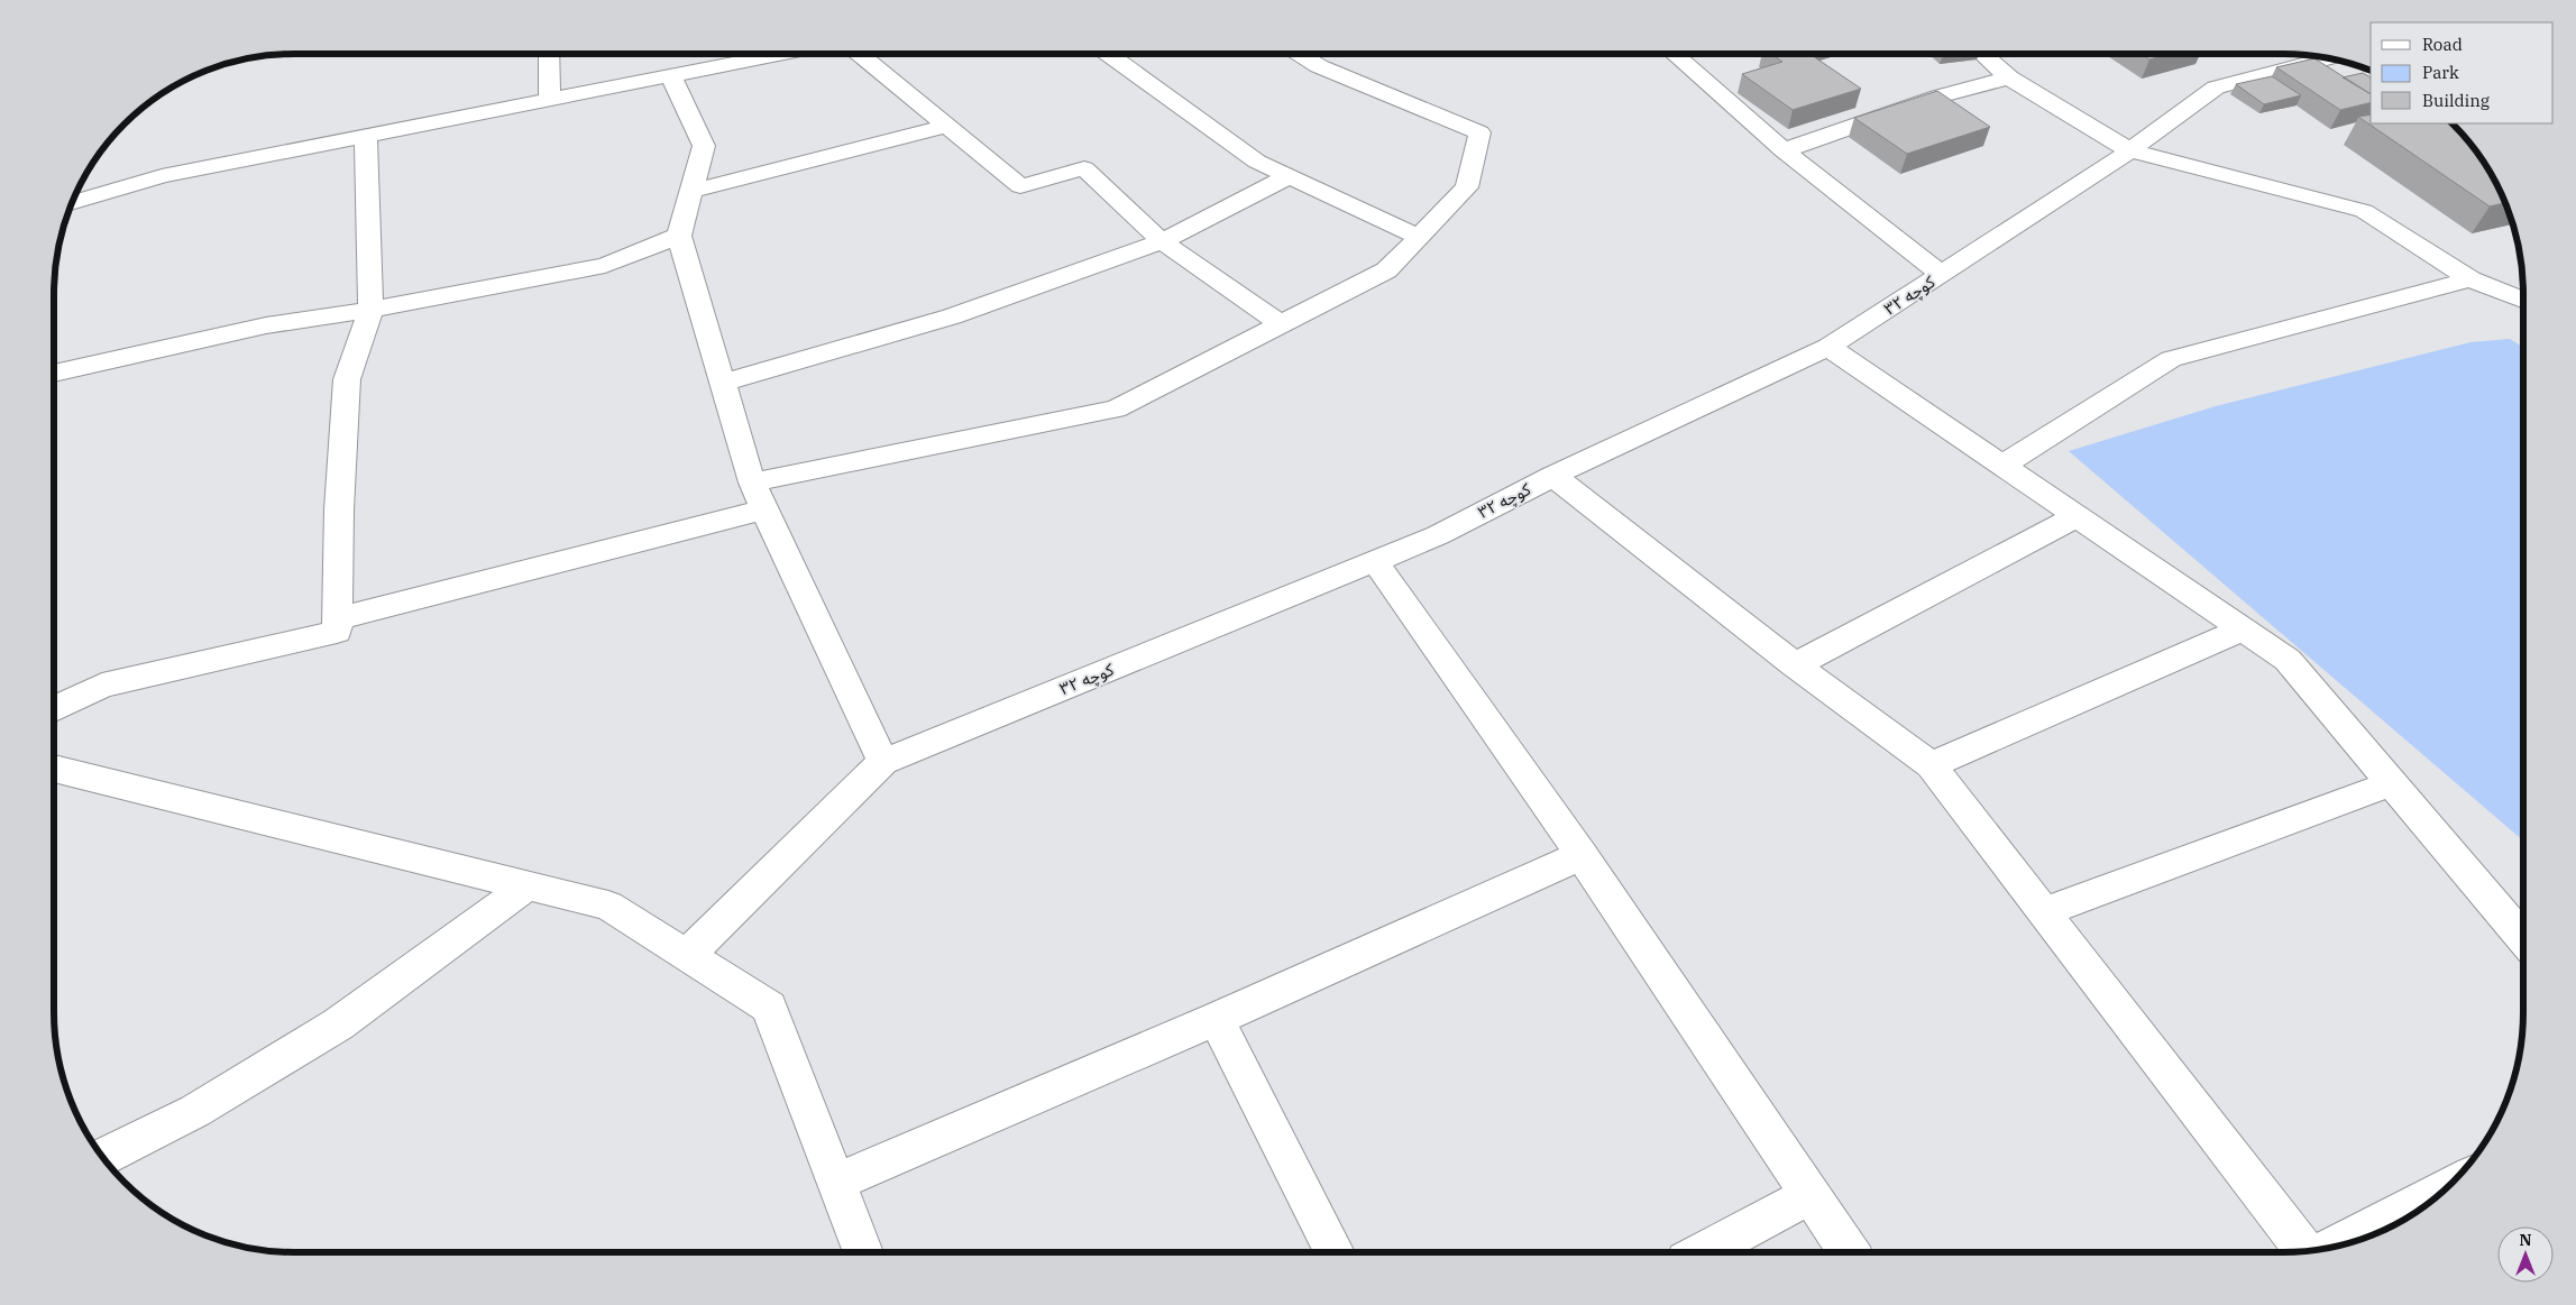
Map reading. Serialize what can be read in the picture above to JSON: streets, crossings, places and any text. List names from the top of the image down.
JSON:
{
  "streets": {
    "street": ["کوچه ۳۲"]
  },
  "legend": ["Road", "Park", "Building"],
  "north": "top"
}
